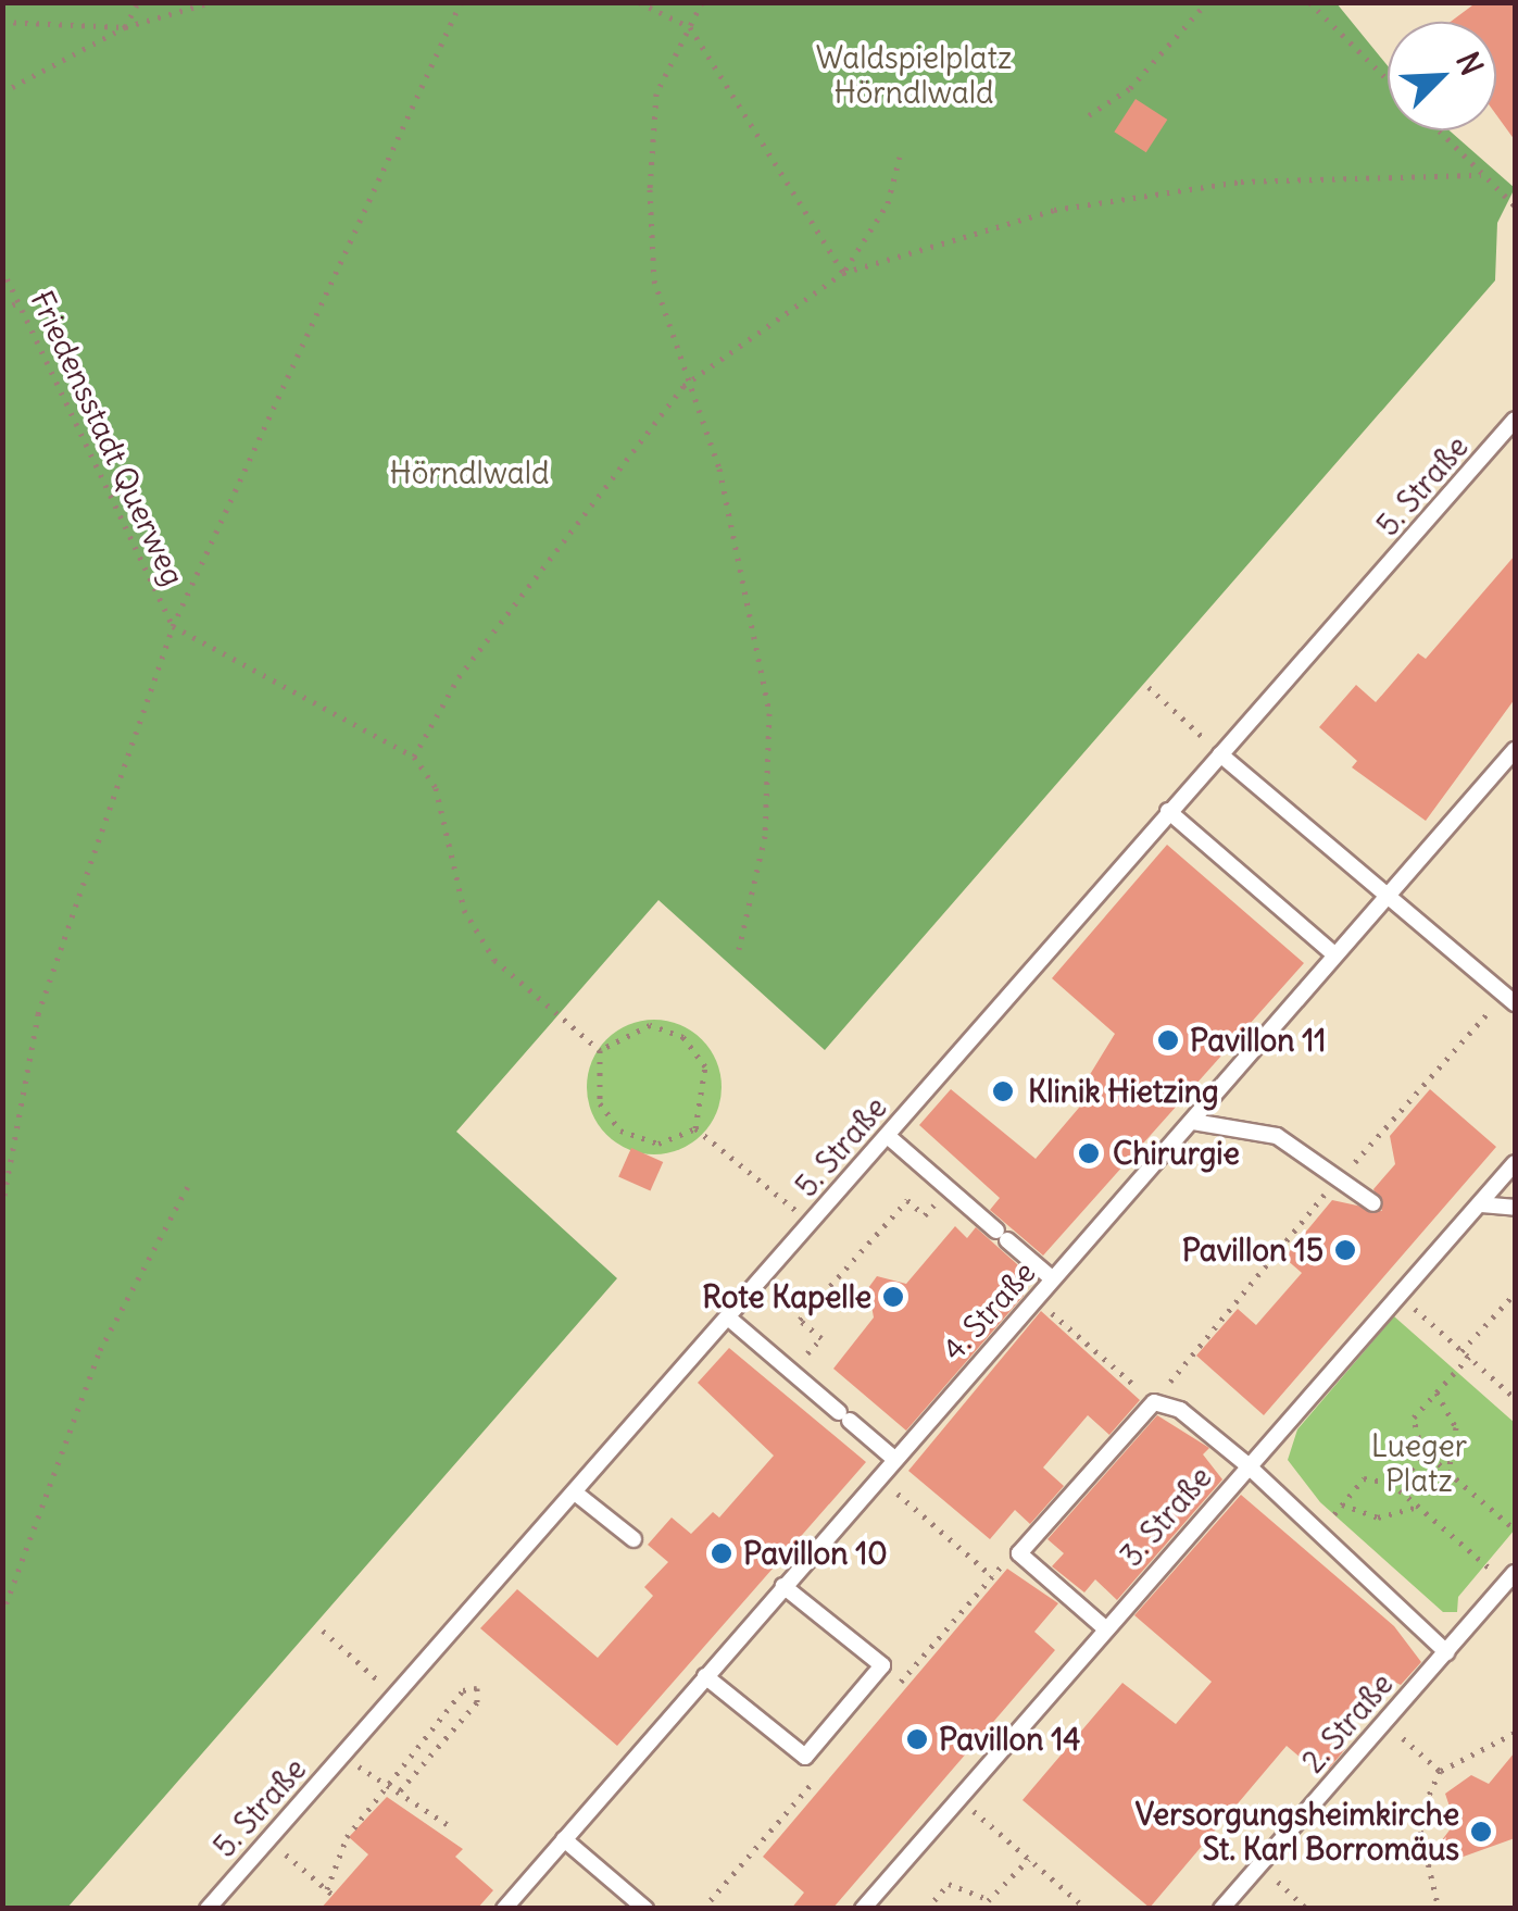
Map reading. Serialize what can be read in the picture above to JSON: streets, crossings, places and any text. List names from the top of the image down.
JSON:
{
  "streets": {
    "lane": [
      "5. Straße",
      "4. Straße",
      "3. Straße",
      "2. Straße"
    ],
    "path": ["Friedensstadt Querweg"]
  },
  "parks": ["Waldspielplatz Hörndlwald", "Hörndlwald", "Lueger Platz"],
  "places": [
    "Pavillon 11",
    "Klinik Hietzing",
    "Chirurgie",
    "Pavillon 15",
    "Rote Kapelle",
    "Pavillon 10",
    "Pavillon 14",
    "Versorgungsheimkirche St. Karl Borromäus"
  ],
  "north": "top right"
}
